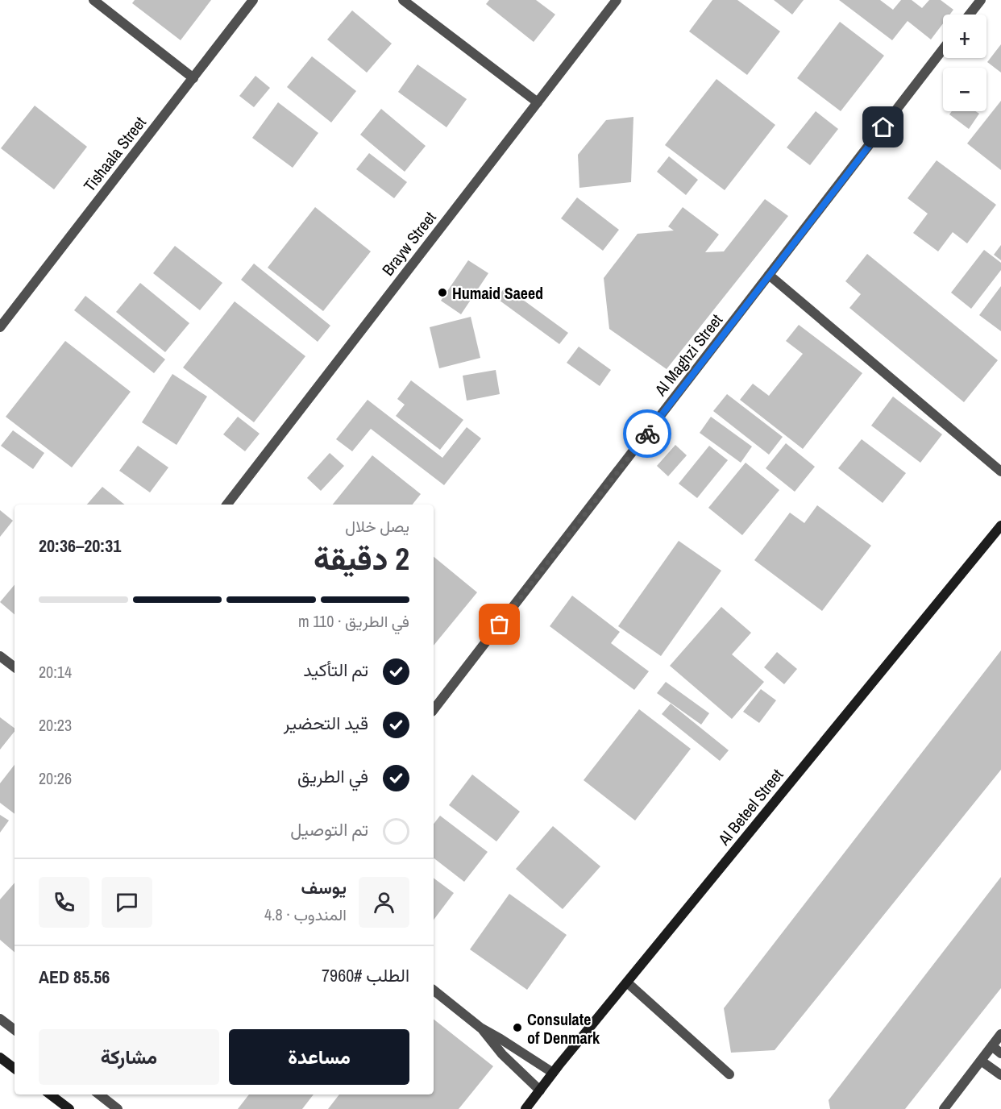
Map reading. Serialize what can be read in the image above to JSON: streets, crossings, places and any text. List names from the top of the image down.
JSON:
{
  "streets": {
    "street": [
      "Tishaala Street",
      "Brayw Street",
      "Al Maghzi Street",
      "Al Beteel Street"
    ]
  },
  "places": ["Humaid Saeed", "Consulate of Denmark"],
  "page": {
    "map_buttons": ["+", "−"],
    "heading": ["2 دقيقة", "يصل خلال", "20:31–20:36"],
    "panel": [
      "يوسف",
      "المندوب · 4.8",
      "الطلب #7960",
      "AED 85.56"
    ],
    "bar": "في الطريق · 110 m",
    "list": [
      ["تم التأكيد", "20:14"],
      ["قيد التحضير", "20:23"],
      ["في الطريق", "20:26"],
      "تم التوصيل"
    ],
    "buttons": ["مساعدة", "مشاركة"]
  }
}
